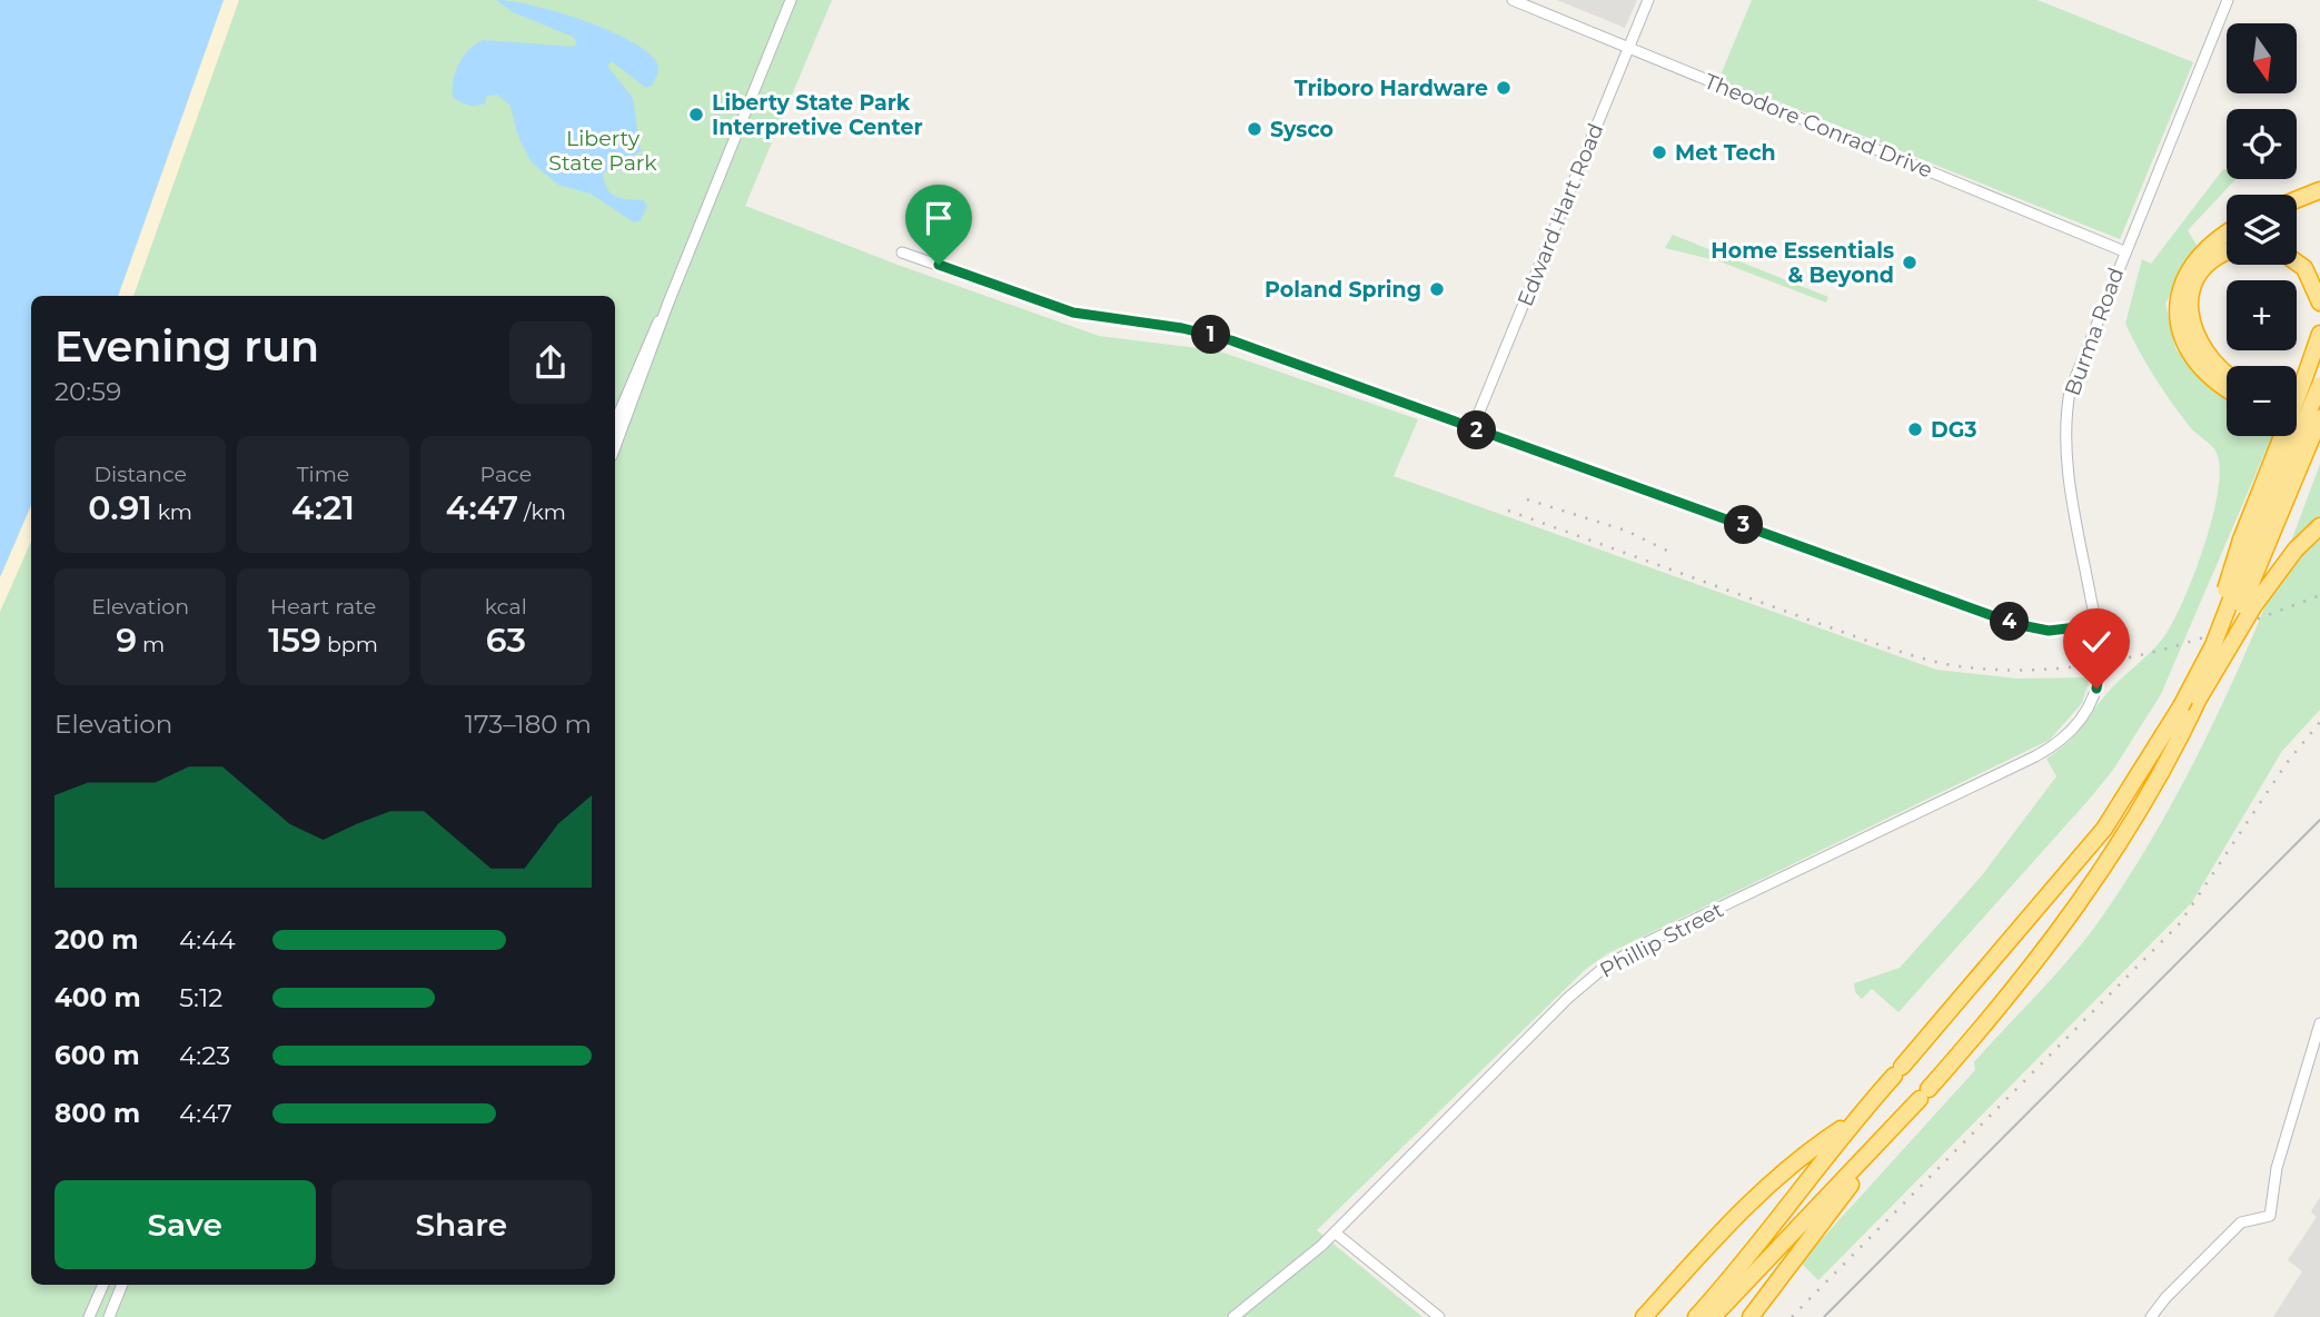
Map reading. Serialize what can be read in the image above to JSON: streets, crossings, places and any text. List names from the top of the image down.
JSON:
{
  "streets": {
    "street": [
      "Theodore Conrad Drive",
      "Edward Hart Road",
      "Burma Road",
      "Phillip Street"
    ]
  },
  "crossings": [
    ["Theodore Conrad Drive", "Edward Hart Road"],
    ["Theodore Conrad Drive", "Burma Road"],
    ["Burma Road", "Phillip Street"]
  ],
  "parks": ["Liberty State Park"],
  "places": [
    "Triboro Hardware",
    "Liberty State Park Interpretive Center",
    "Sysco",
    "Met Tech",
    "Home Essentials & Beyond",
    "Poland Spring",
    "DG3"
  ],
  "north": "bottom",
  "page": {
    "map_buttons": ["+", "−"],
    "heading": ["Evening run", "20:59"],
    "pins": [
      "1",
      "2",
      "3",
      "4"
    ],
    "stats": [
      ["Distance", "0.91 km"],
      ["Time", "4:21"],
      ["Pace", "4:47 /km"],
      ["Elevation", "9 m"],
      ["Heart rate", "159 bpm"],
      ["kcal", "63"]
    ],
    "chart": ["Elevation", "173–180 m"],
    "list": [
      {
        "name": "200 m",
        "note": "4:44"
      },
      {
        "name": "400 m",
        "note": "5:12"
      },
      {
        "name": "600 m",
        "note": "4:23"
      },
      {
        "name": "800 m",
        "note": "4:47"
      }
    ],
    "buttons": ["Save", "Share"]
  }
}
